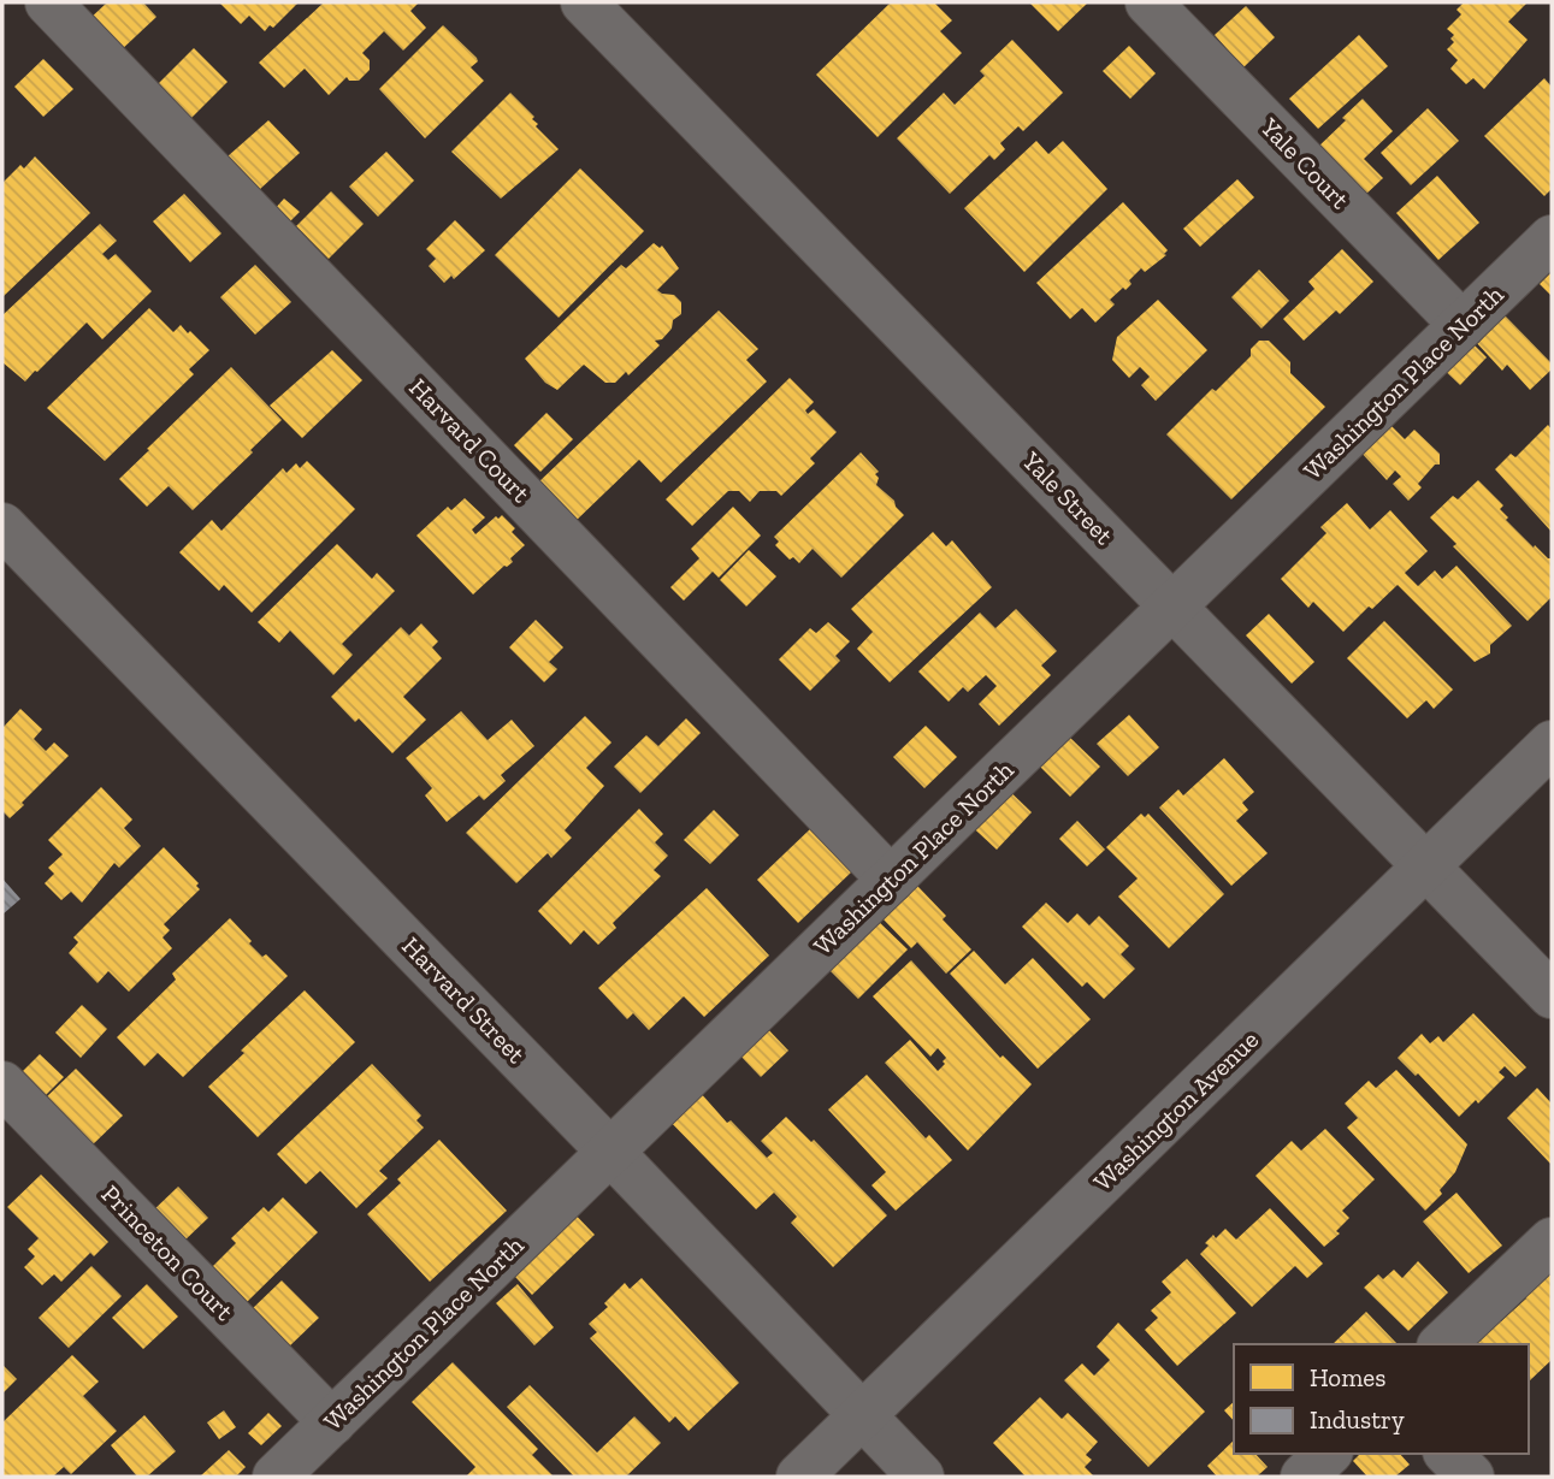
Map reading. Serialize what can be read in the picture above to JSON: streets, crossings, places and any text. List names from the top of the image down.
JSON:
{
  "streets": {
    "street": [
      "Yale Court",
      "Washington Place North",
      "Harvard Court",
      "Yale Street",
      "Harvard Street",
      "Washington Avenue",
      "Princeton Court"
    ]
  },
  "crossings": [
    ["Yale Court", "Washington Place North"],
    ["Washington Place North", "Harvard Court"],
    ["Washington Place North", "Yale Street"],
    ["Washington Place North", "Harvard Street"],
    ["Washington Place North", "Princeton Court"],
    ["Yale Street", "Washington Avenue"],
    ["Harvard Street", "Washington Avenue"]
  ],
  "legend": ["Homes", "Industry"]
}
